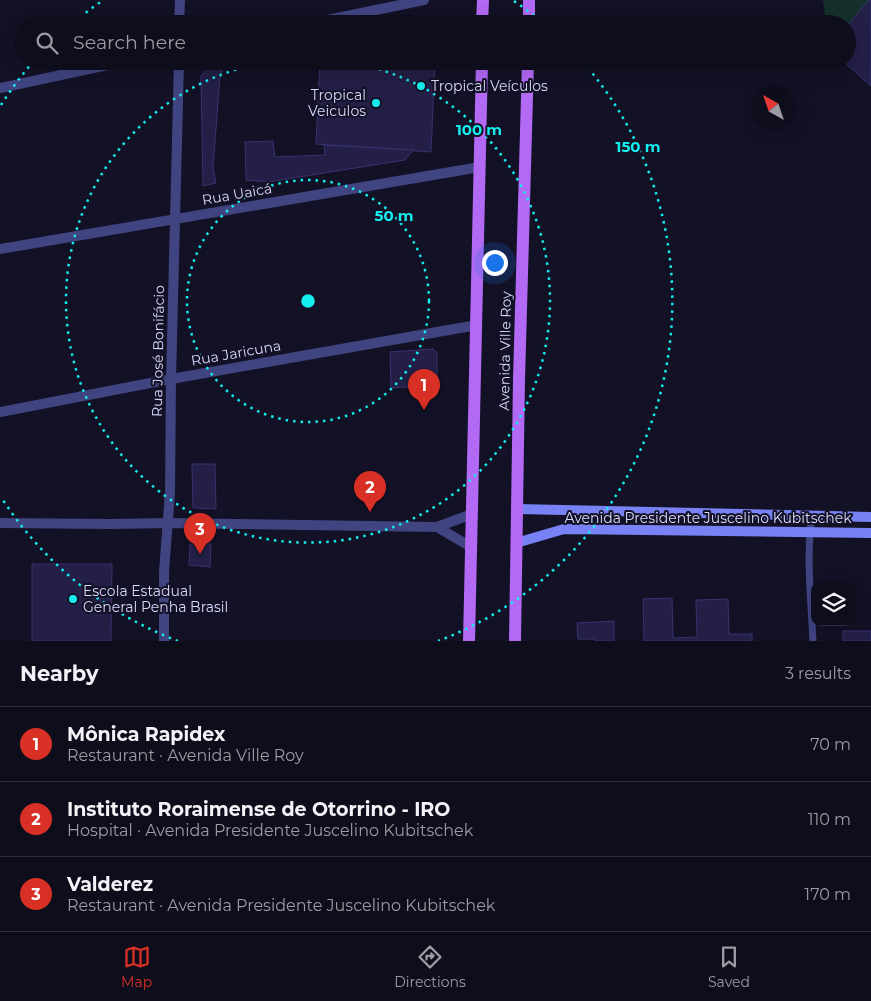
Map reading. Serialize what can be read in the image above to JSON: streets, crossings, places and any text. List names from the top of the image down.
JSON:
{
  "streets": {
    "main road": ["Avenida Ville Roy", "Avenida Presidente Juscelino Kubitschek"],
    "street": ["Rua Uaicá", "Rua José Bonifácio", "Rua Jaricuna"]
  },
  "crossings": [
    ["Rua Uaicá", "Rua José Bonifácio"],
    ["Rua Uaicá", "Avenida Ville Roy"],
    ["Rua José Bonifácio", "Rua Jaricuna"],
    ["Avenida Ville Roy", "Rua Jaricuna"],
    ["Avenida Ville Roy", "Avenida Presidente Juscelino Kubitschek"]
  ],
  "places": ["Tropical Veículos", "Tropical Veiculos", "Escola Estadual General Penha Brasil"],
  "north": "top left",
  "page": {
    "search": "Search here",
    "pins": ["1", "2", "3"],
    "heading": ["Nearby", "3 results"],
    "list": [
      {
        "mark": "1",
        "name": "Mônica Rapidex",
        "note": "Restaurant · Avenida Ville Roy",
        "value": "70 m"
      },
      {
        "mark": "2",
        "name": "Instituto Roraimense de Otorrino - IRO",
        "note": "Hospital · Avenida Presidente Juscelino Kubitschek",
        "value": "110 m"
      },
      {
        "mark": "3",
        "name": "Valderez",
        "note": "Restaurant · Avenida Presidente Juscelino Kubitschek",
        "value": "170 m"
      }
    ],
    "nav": ["Map", "Directions", "Saved"]
  },
  "rings": ["100 m", "150 m", "50 m"]
}
